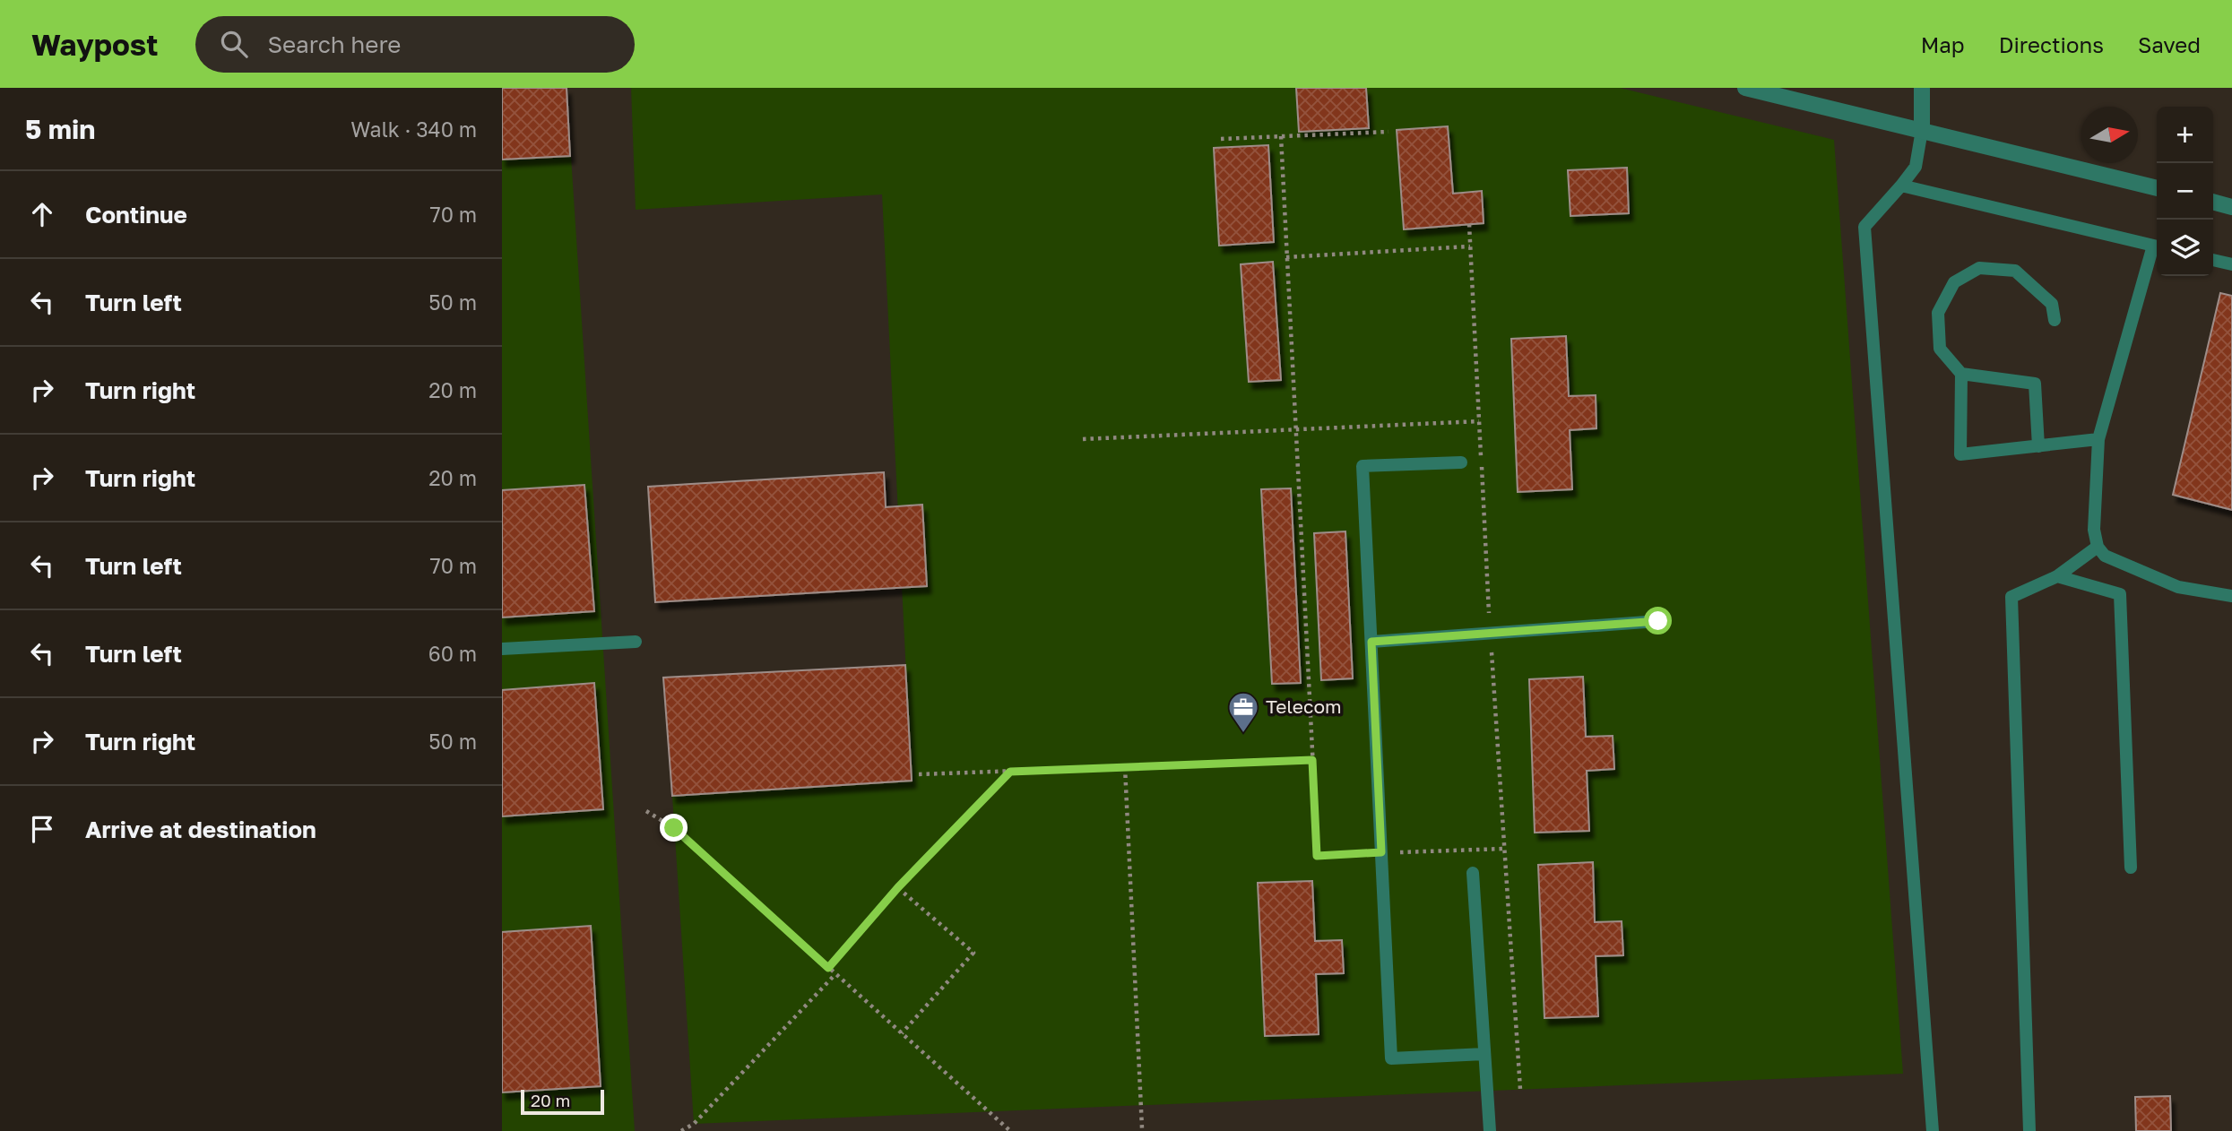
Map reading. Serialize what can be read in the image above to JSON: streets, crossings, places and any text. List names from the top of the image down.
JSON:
{
  "places": {
    "office": ["Telecom"]
  },
  "scale_bar": "20 m",
  "north": "right",
  "page": {
    "header": "Waypost",
    "search": "Search here",
    "nav": ["Map", "Directions", "Saved"],
    "heading": ["5 min", "Walk · 340 m"],
    "map_buttons": ["+", "−"],
    "list": [
      ["Continue", "70 m"],
      ["Turn left", "50 m"],
      ["Turn right", "20 m"],
      ["Turn right", "20 m"],
      ["Turn left", "70 m"],
      ["Turn left", "60 m"],
      ["Turn right", "50 m"],
      "Arrive at destination"
    ],
    "scale": "20 m"
  }
}
